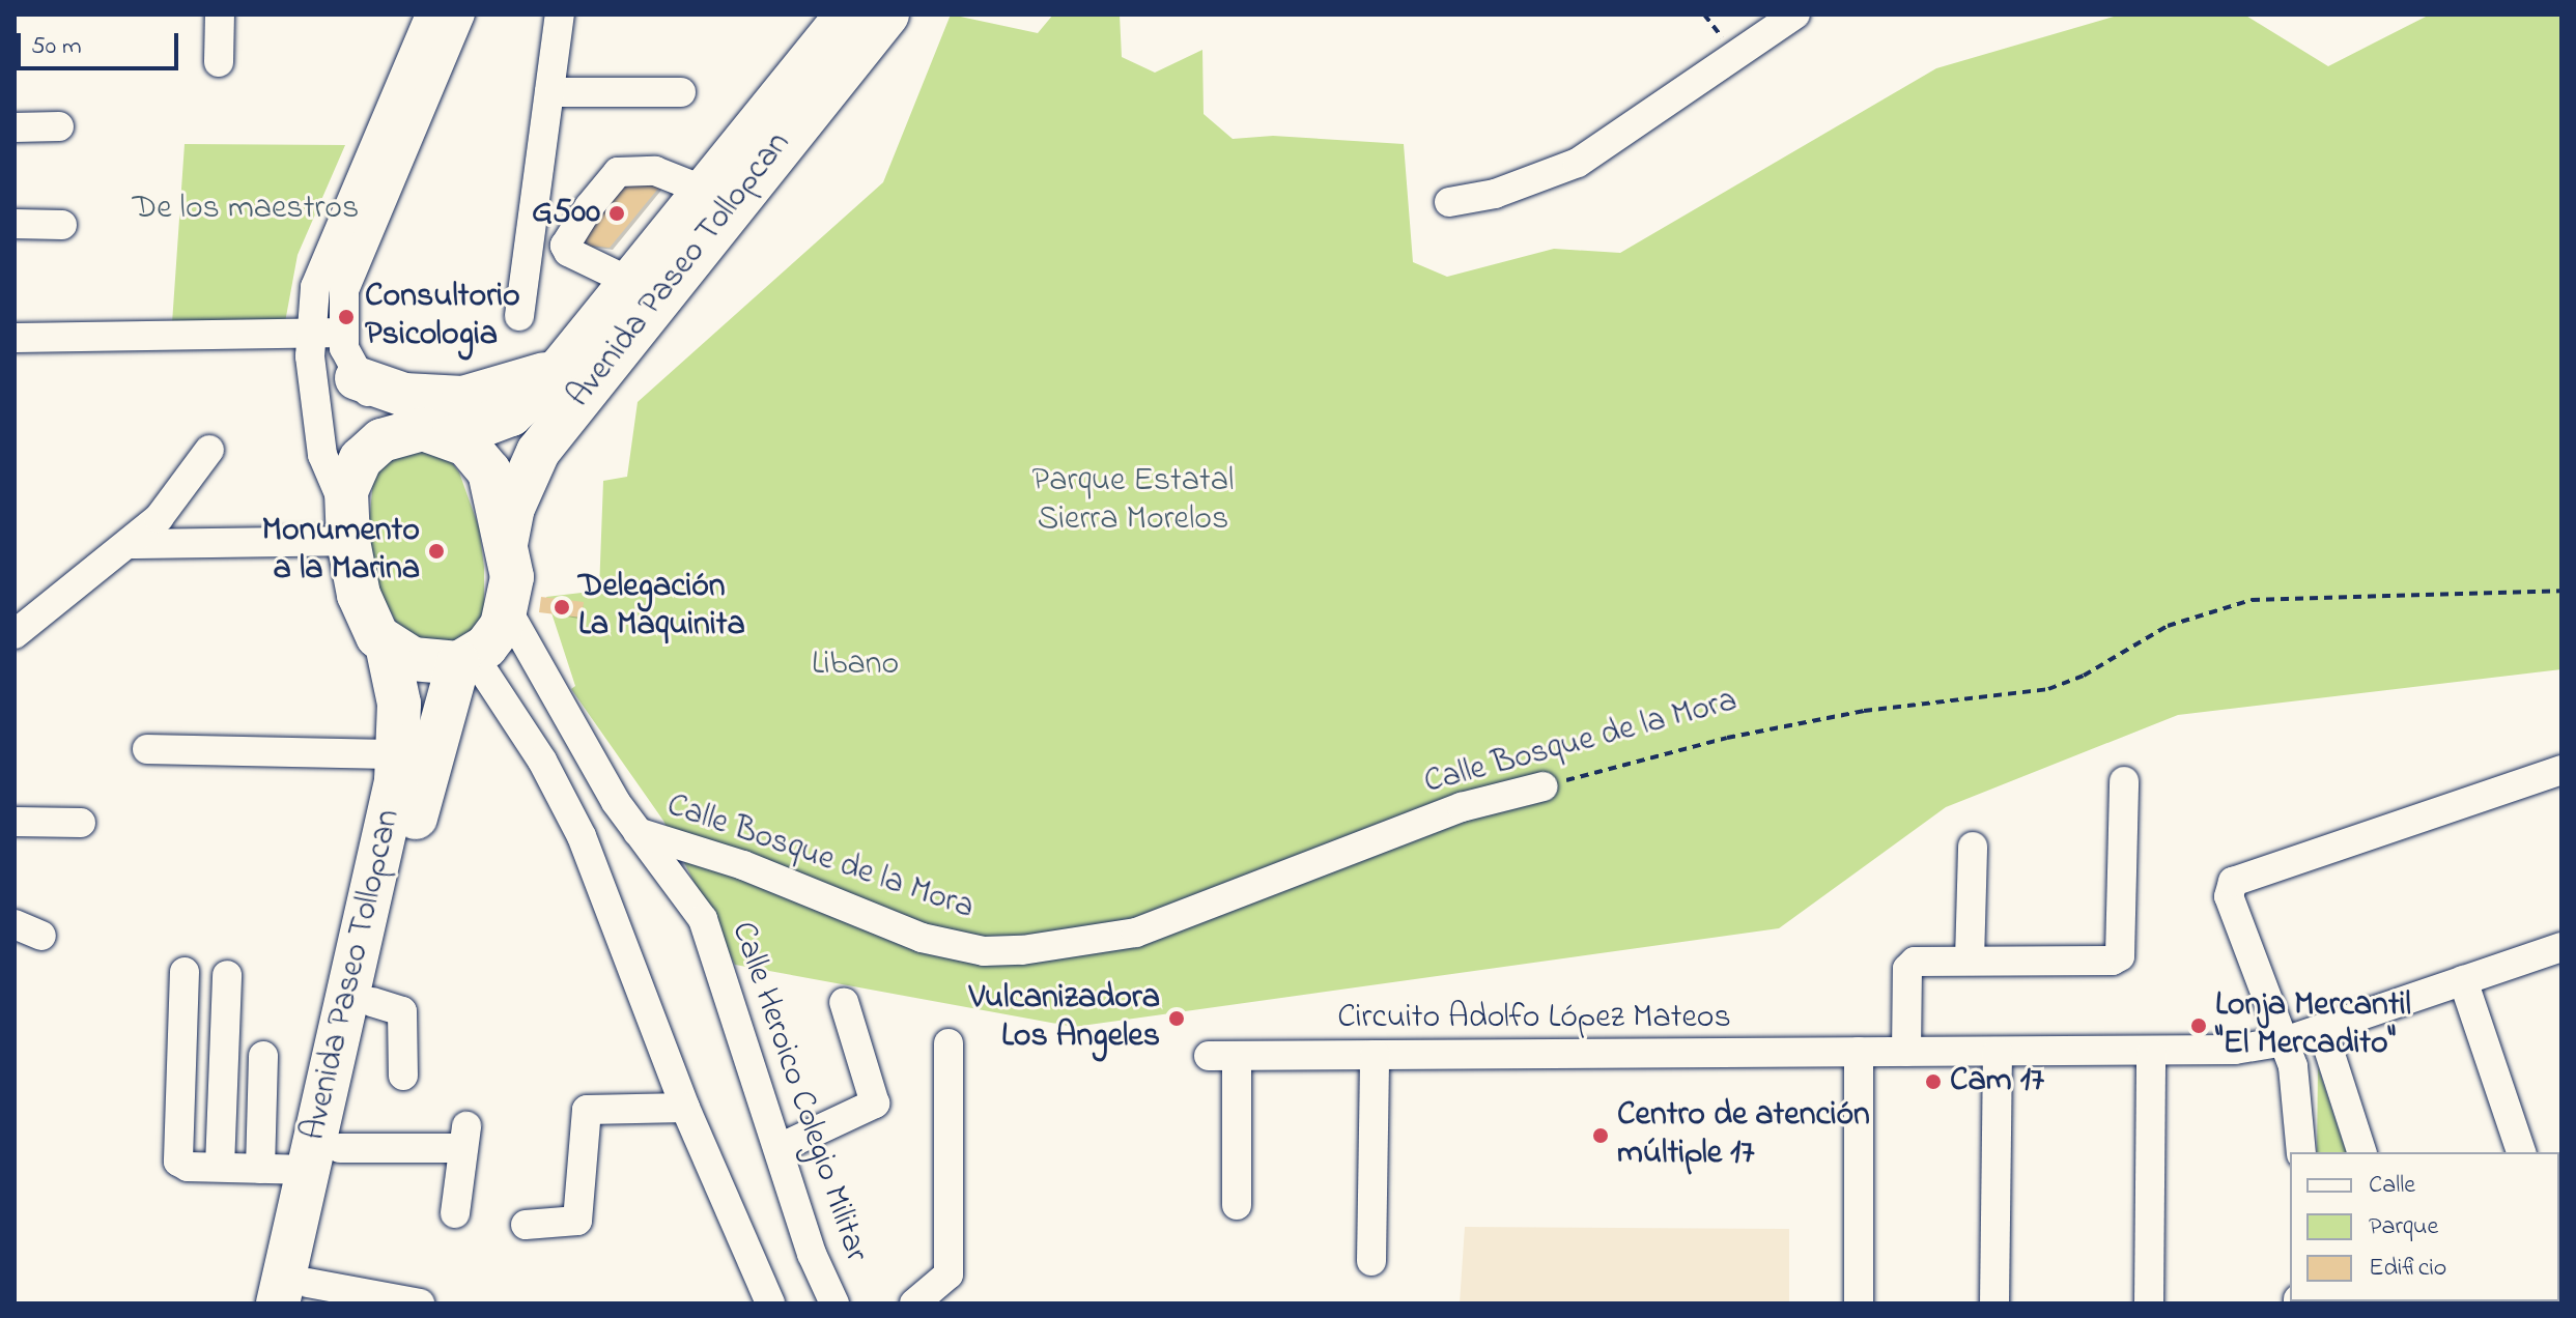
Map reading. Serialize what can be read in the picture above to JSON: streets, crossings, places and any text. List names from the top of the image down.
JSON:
{
  "streets": {
    "highway": ["Avenida Paseo Tollopcan"],
    "street": ["Calle Bosque de la Mora", "Circuito Adolfo López Mateos", "Calle Heroico Colegio Militar"]
  },
  "crossings": [
    ["Avenida Paseo Tollopcan", "Calle Heroico Colegio Militar"],
    ["Calle Bosque de la Mora", "Calle Heroico Colegio Militar"]
  ],
  "parks": ["De los maestros", "Parque Estatal Sierra Morelos", "Libano"],
  "places": [
    "G500",
    "Consultorio Psicologia",
    "Monumento a la Marina",
    "Delegación La Maquinita",
    "Vulcanizadora Los Angeles",
    "Lonja Mercantil \"El Mercadito\"",
    "Cam 17",
    "Centro de atención múltiple 17"
  ],
  "legend": ["Calle", "Parque", "Edificio"],
  "scale_bar": "50 m"
}
